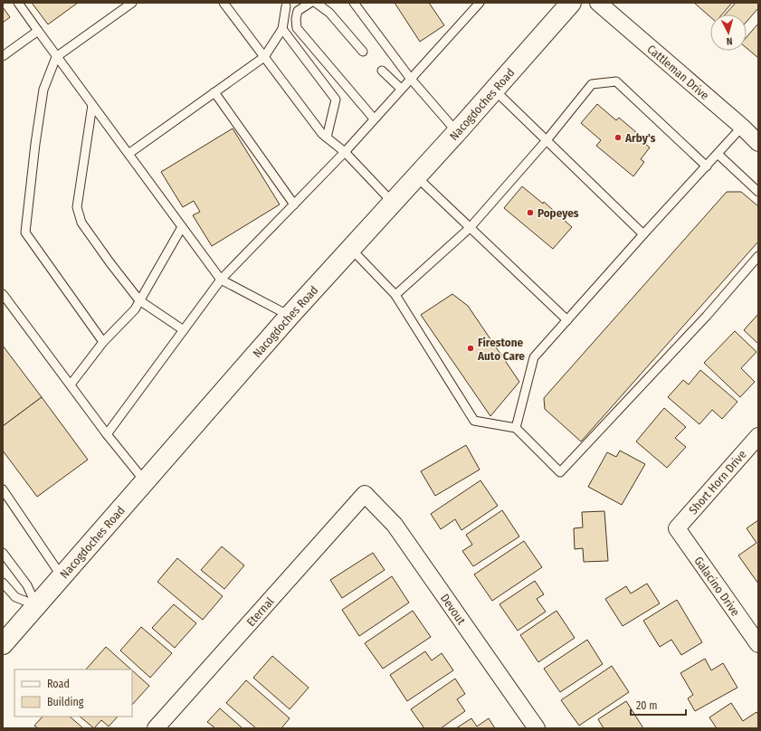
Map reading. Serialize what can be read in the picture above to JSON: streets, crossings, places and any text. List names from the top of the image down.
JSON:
{
  "streets": {
    "main road": ["Nacogdoches Road"],
    "street": [
      "Cattleman Drive",
      "Short Horn Drive",
      "Galacino Drive",
      "Devout",
      "Eternal"
    ]
  },
  "crossings": [
    ["Short Horn Drive", "Galacino Drive"],
    ["Devout", "Eternal"]
  ],
  "places": ["Arby's", "Popeyes", "Firestone Auto Care"],
  "legend": ["Road", "Building"],
  "scale_bar": "20 m",
  "north": "bottom"
}
